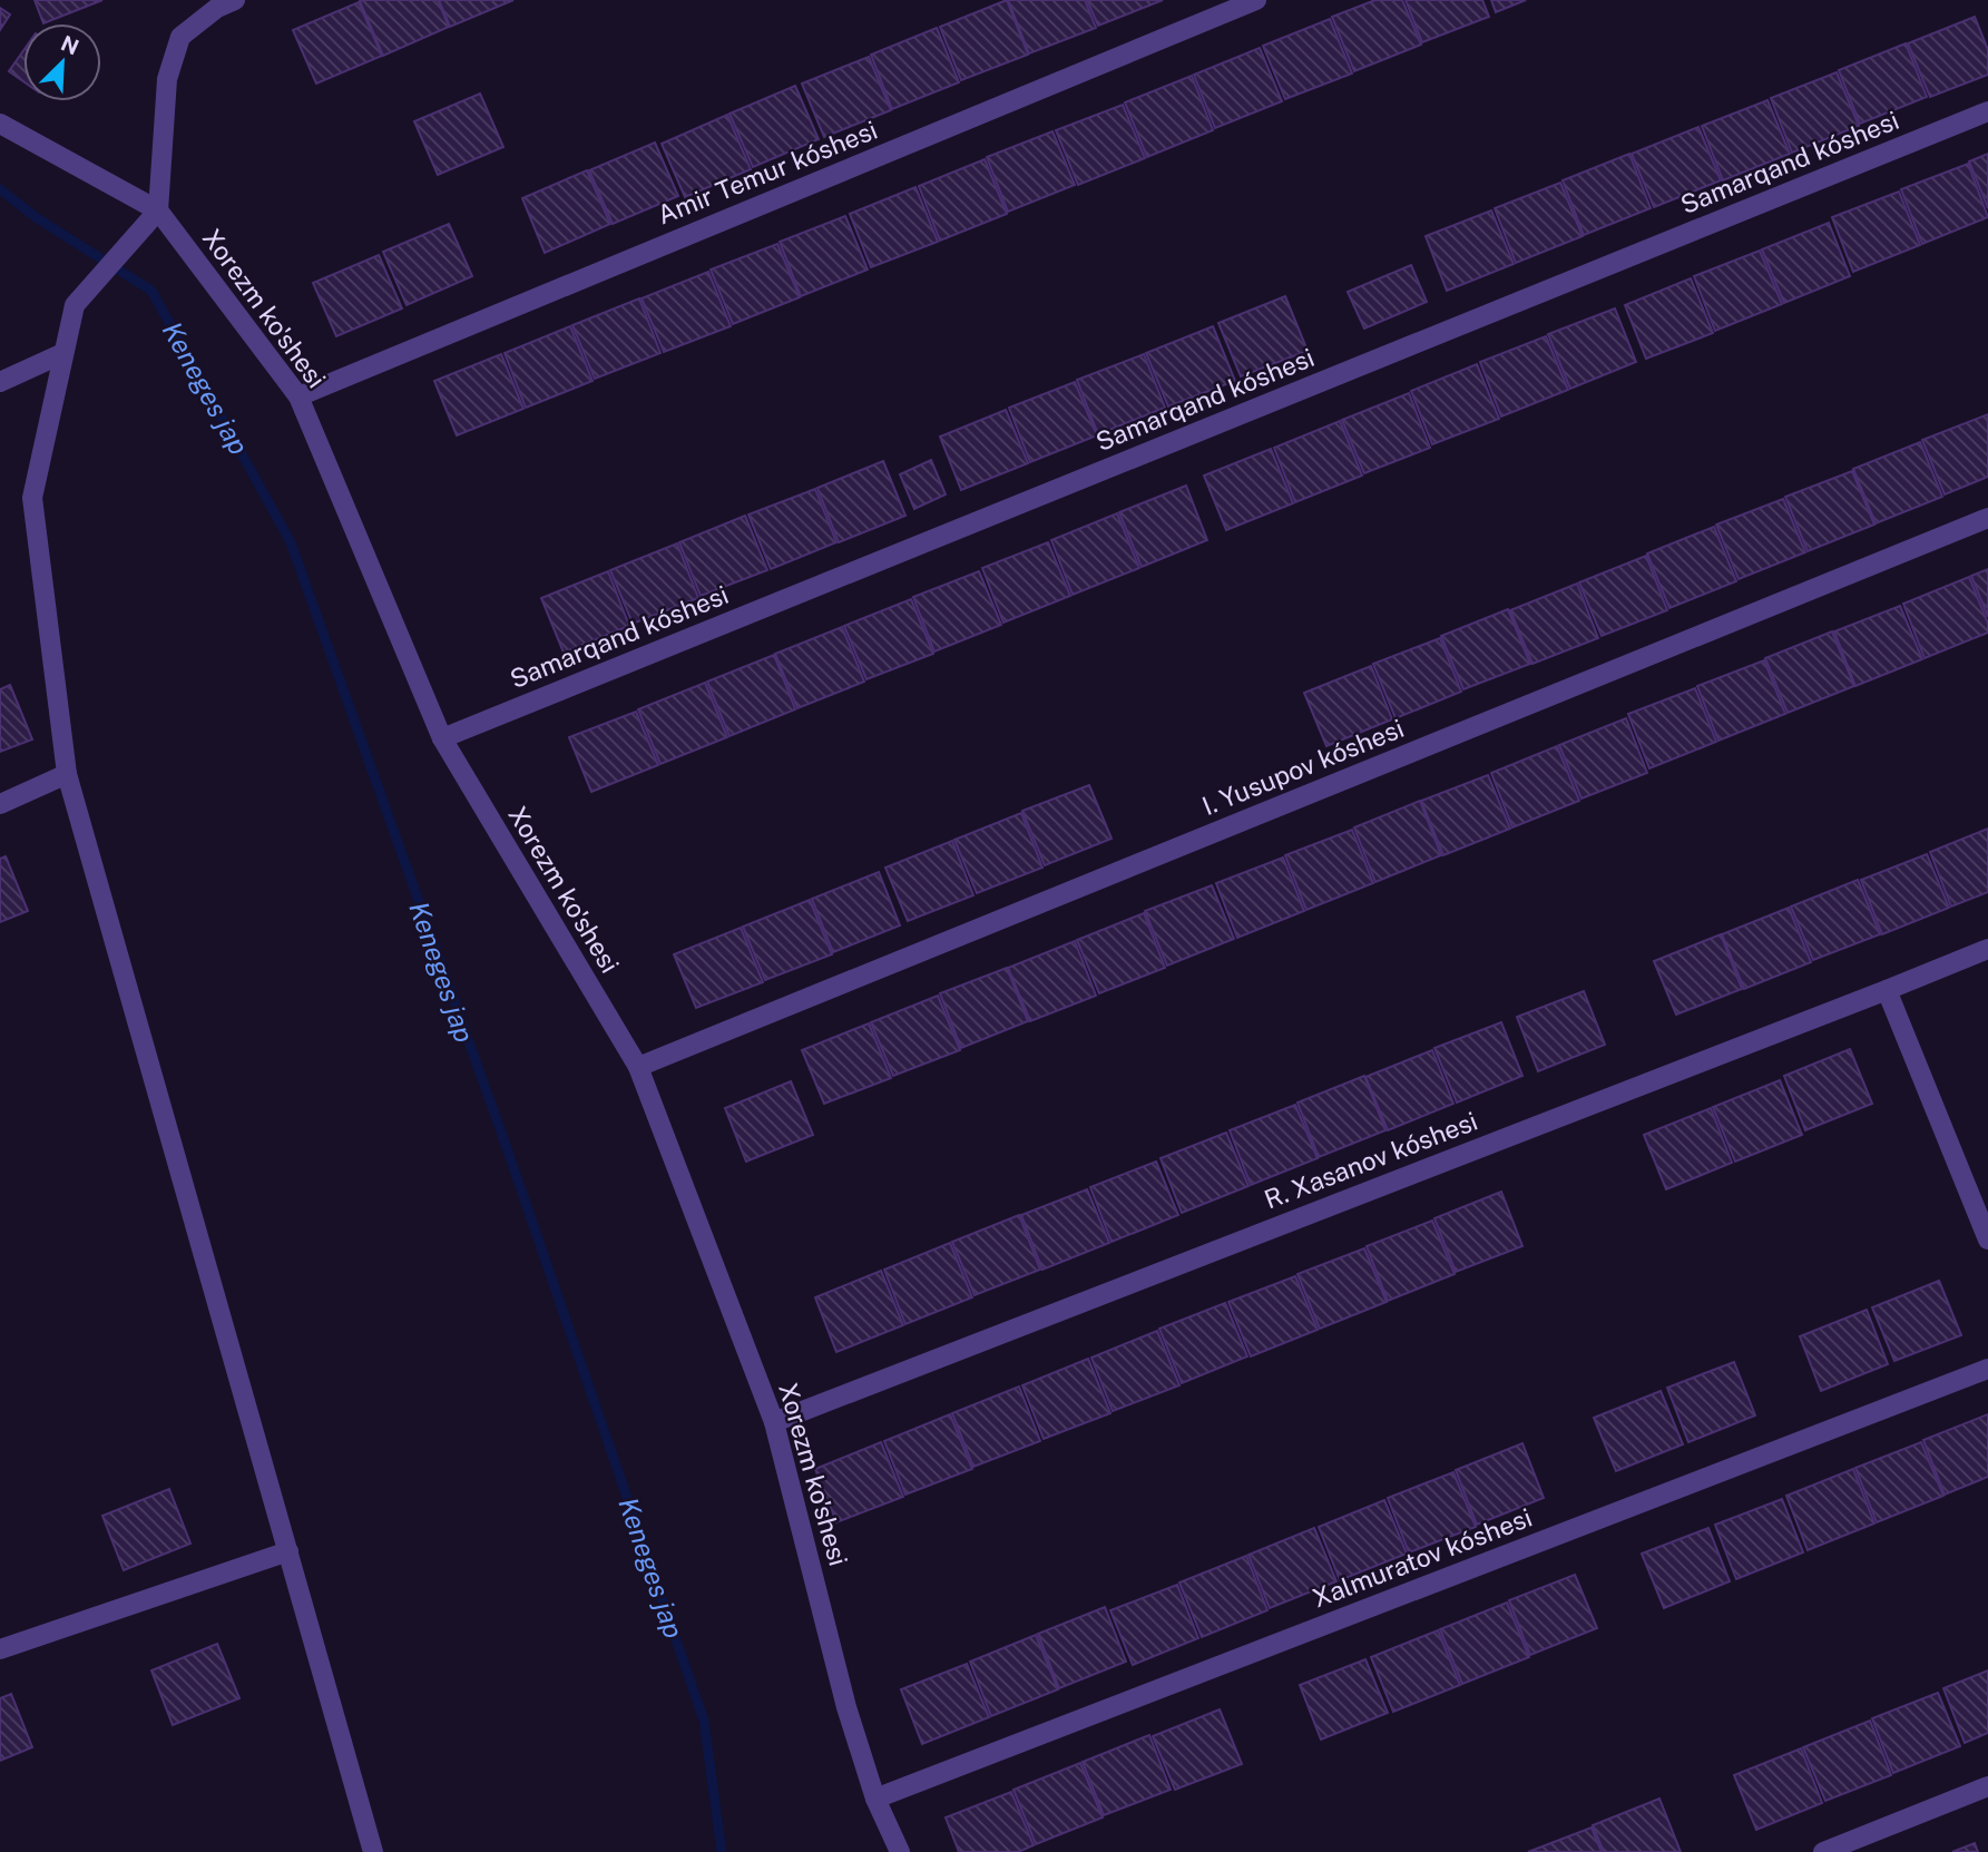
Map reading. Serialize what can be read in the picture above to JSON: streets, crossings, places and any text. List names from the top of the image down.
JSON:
{
  "streets": {
    "street": [
      "Samarqand kóshesi",
      "Amir Temur kóshesi",
      "Xorezm ko'shesi",
      "I. Yusupov kóshesi",
      "R. Xasanov kóshesi",
      "Xalmuratov kóshesi"
    ]
  },
  "crossings": [
    ["Samarqand kóshesi", "Xorezm ko'shesi"],
    ["Amir Temur kóshesi", "Xorezm ko'shesi"],
    ["Xorezm ko'shesi", "I. Yusupov kóshesi"],
    ["Xorezm ko'shesi", "R. Xasanov kóshesi"],
    ["Xorezm ko'shesi", "Xalmuratov kóshesi"]
  ],
  "water": ["Keneges jap"],
  "north": "top right"
}
